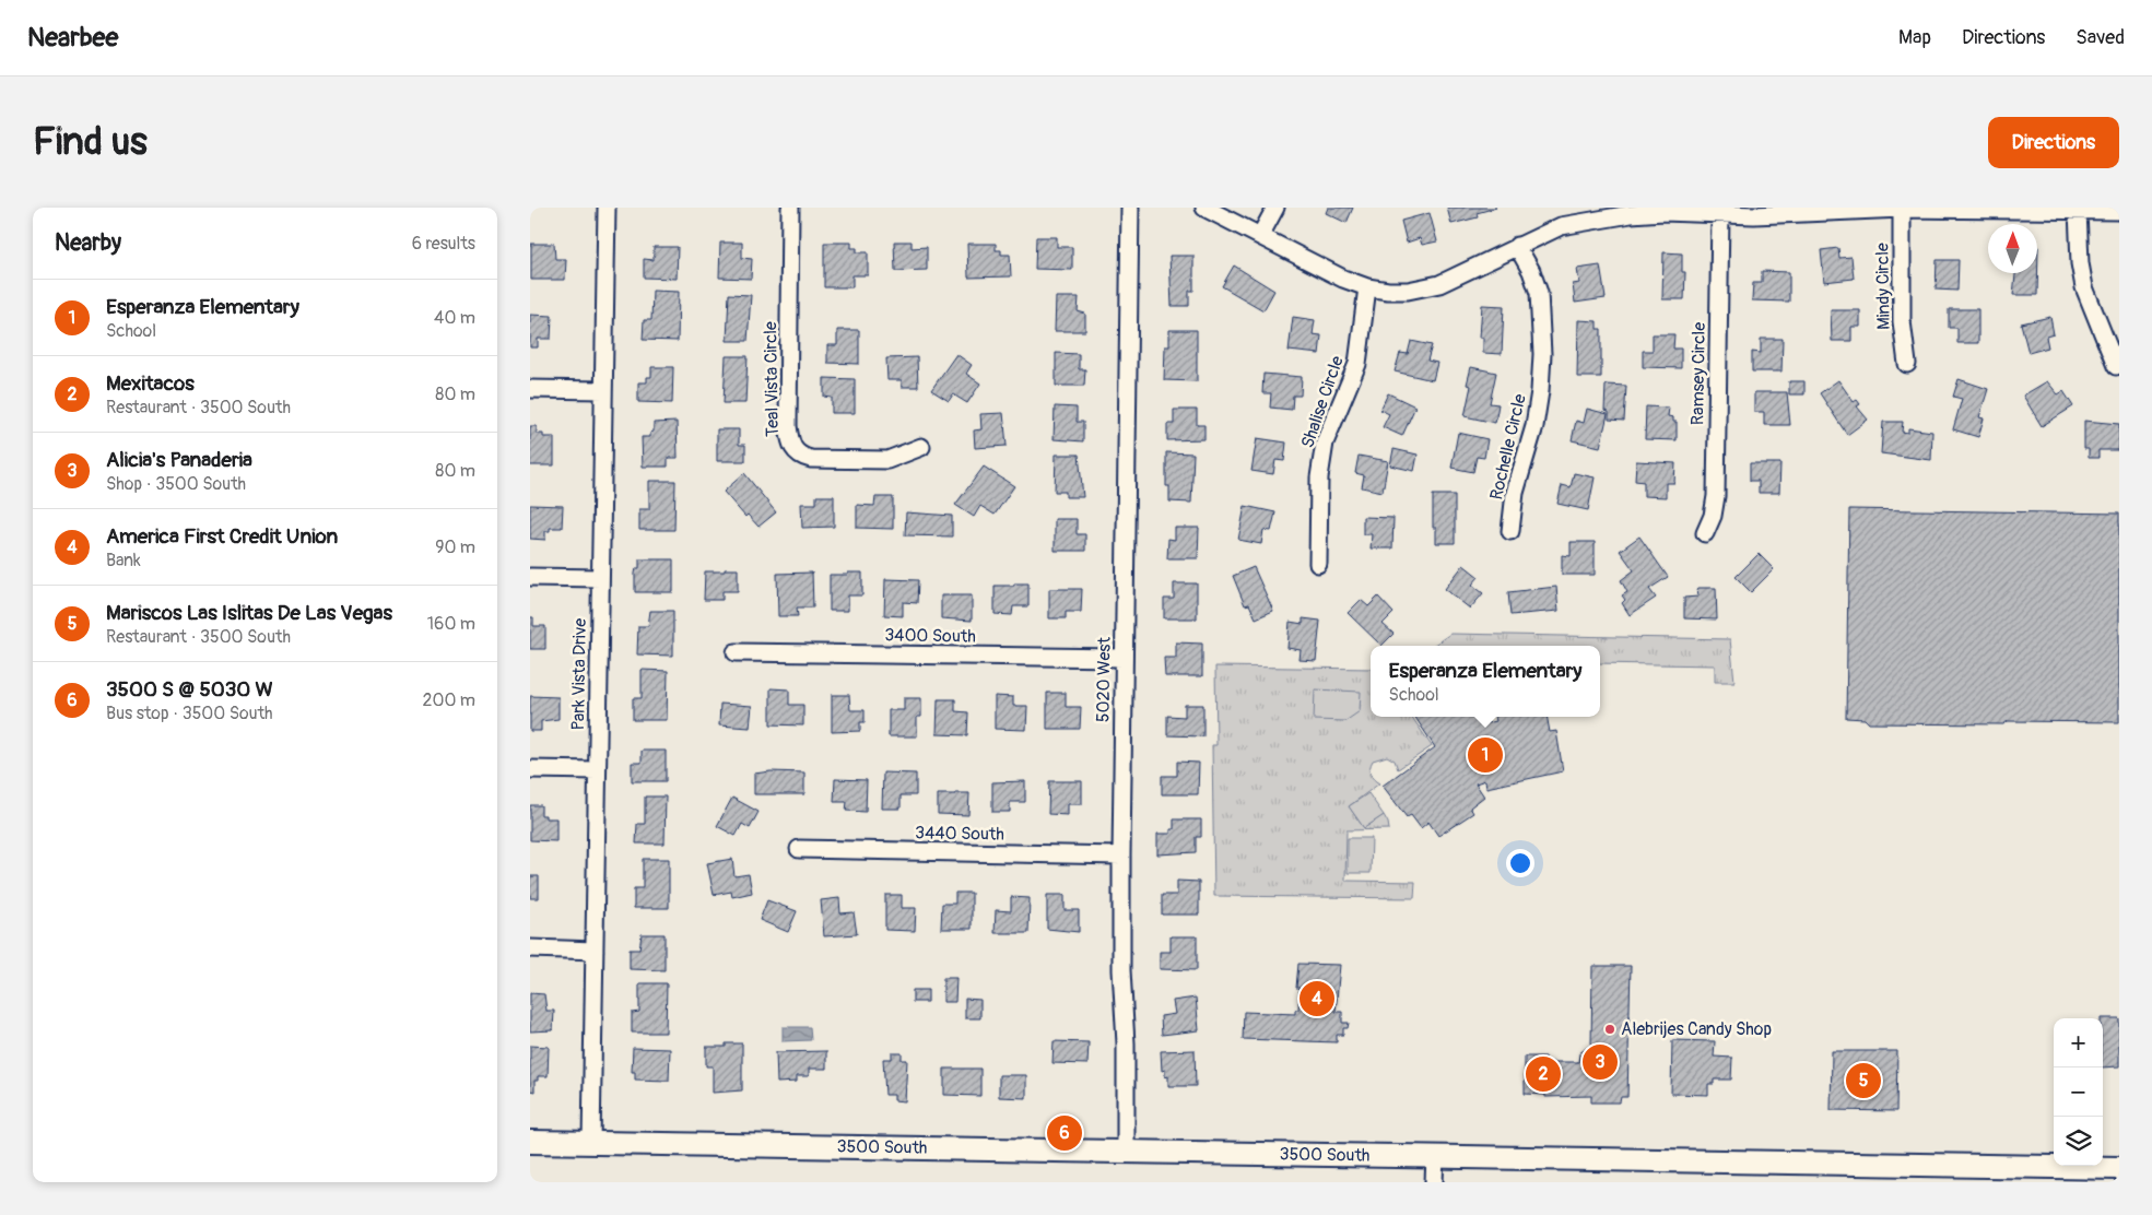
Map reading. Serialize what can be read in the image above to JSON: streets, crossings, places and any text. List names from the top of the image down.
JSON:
{
  "streets": {
    "main road": ["3500 South"],
    "street": [
      "Mindy Circle",
      "Ramsey Circle",
      "Teal Vista Circle",
      "Shalise Circle",
      "Rochelle Circle",
      "3400 South",
      "Park Vista Drive",
      "5020 West",
      "3440 South"
    ]
  },
  "crossings": [
    ["3400 South", "5020 West"],
    ["Park Vista Drive", "3500 South"],
    ["5020 West", "3440 South"],
    ["5020 West", "3500 South"]
  ],
  "places": ["Alebrijes Candy Shop"],
  "north": "top",
  "page": {
    "header": "Nearbee",
    "nav": ["Map", "Directions", "Saved"],
    "buttons": "Directions",
    "title": "Find us",
    "heading": ["Nearby", "6 results"],
    "list": [
      {
        "mark": "1",
        "name": "Esperanza Elementary",
        "note": "School",
        "value": "40 m"
      },
      {
        "mark": "2",
        "name": "Mexitacos",
        "note": "Restaurant · 3500 South",
        "value": "80 m"
      },
      {
        "mark": "3",
        "name": "Alicia's Panaderia",
        "note": "Shop · 3500 South",
        "value": "80 m"
      },
      {
        "mark": "4",
        "name": "America First Credit Union",
        "note": "Bank",
        "value": "90 m"
      },
      {
        "mark": "5",
        "name": "Mariscos Las Islitas De Las Vegas",
        "note": "Restaurant · 3500 South",
        "value": "160 m"
      },
      {
        "mark": "6",
        "name": "3500 S @ 5030 W",
        "note": "Bus stop · 3500 South",
        "value": "200 m"
      }
    ],
    "popup": ["Esperanza Elementary", "School"],
    "pins": [
      "1",
      "4",
      "3",
      "2",
      "5",
      "6"
    ],
    "map_buttons": ["+", "−"]
  }
}
